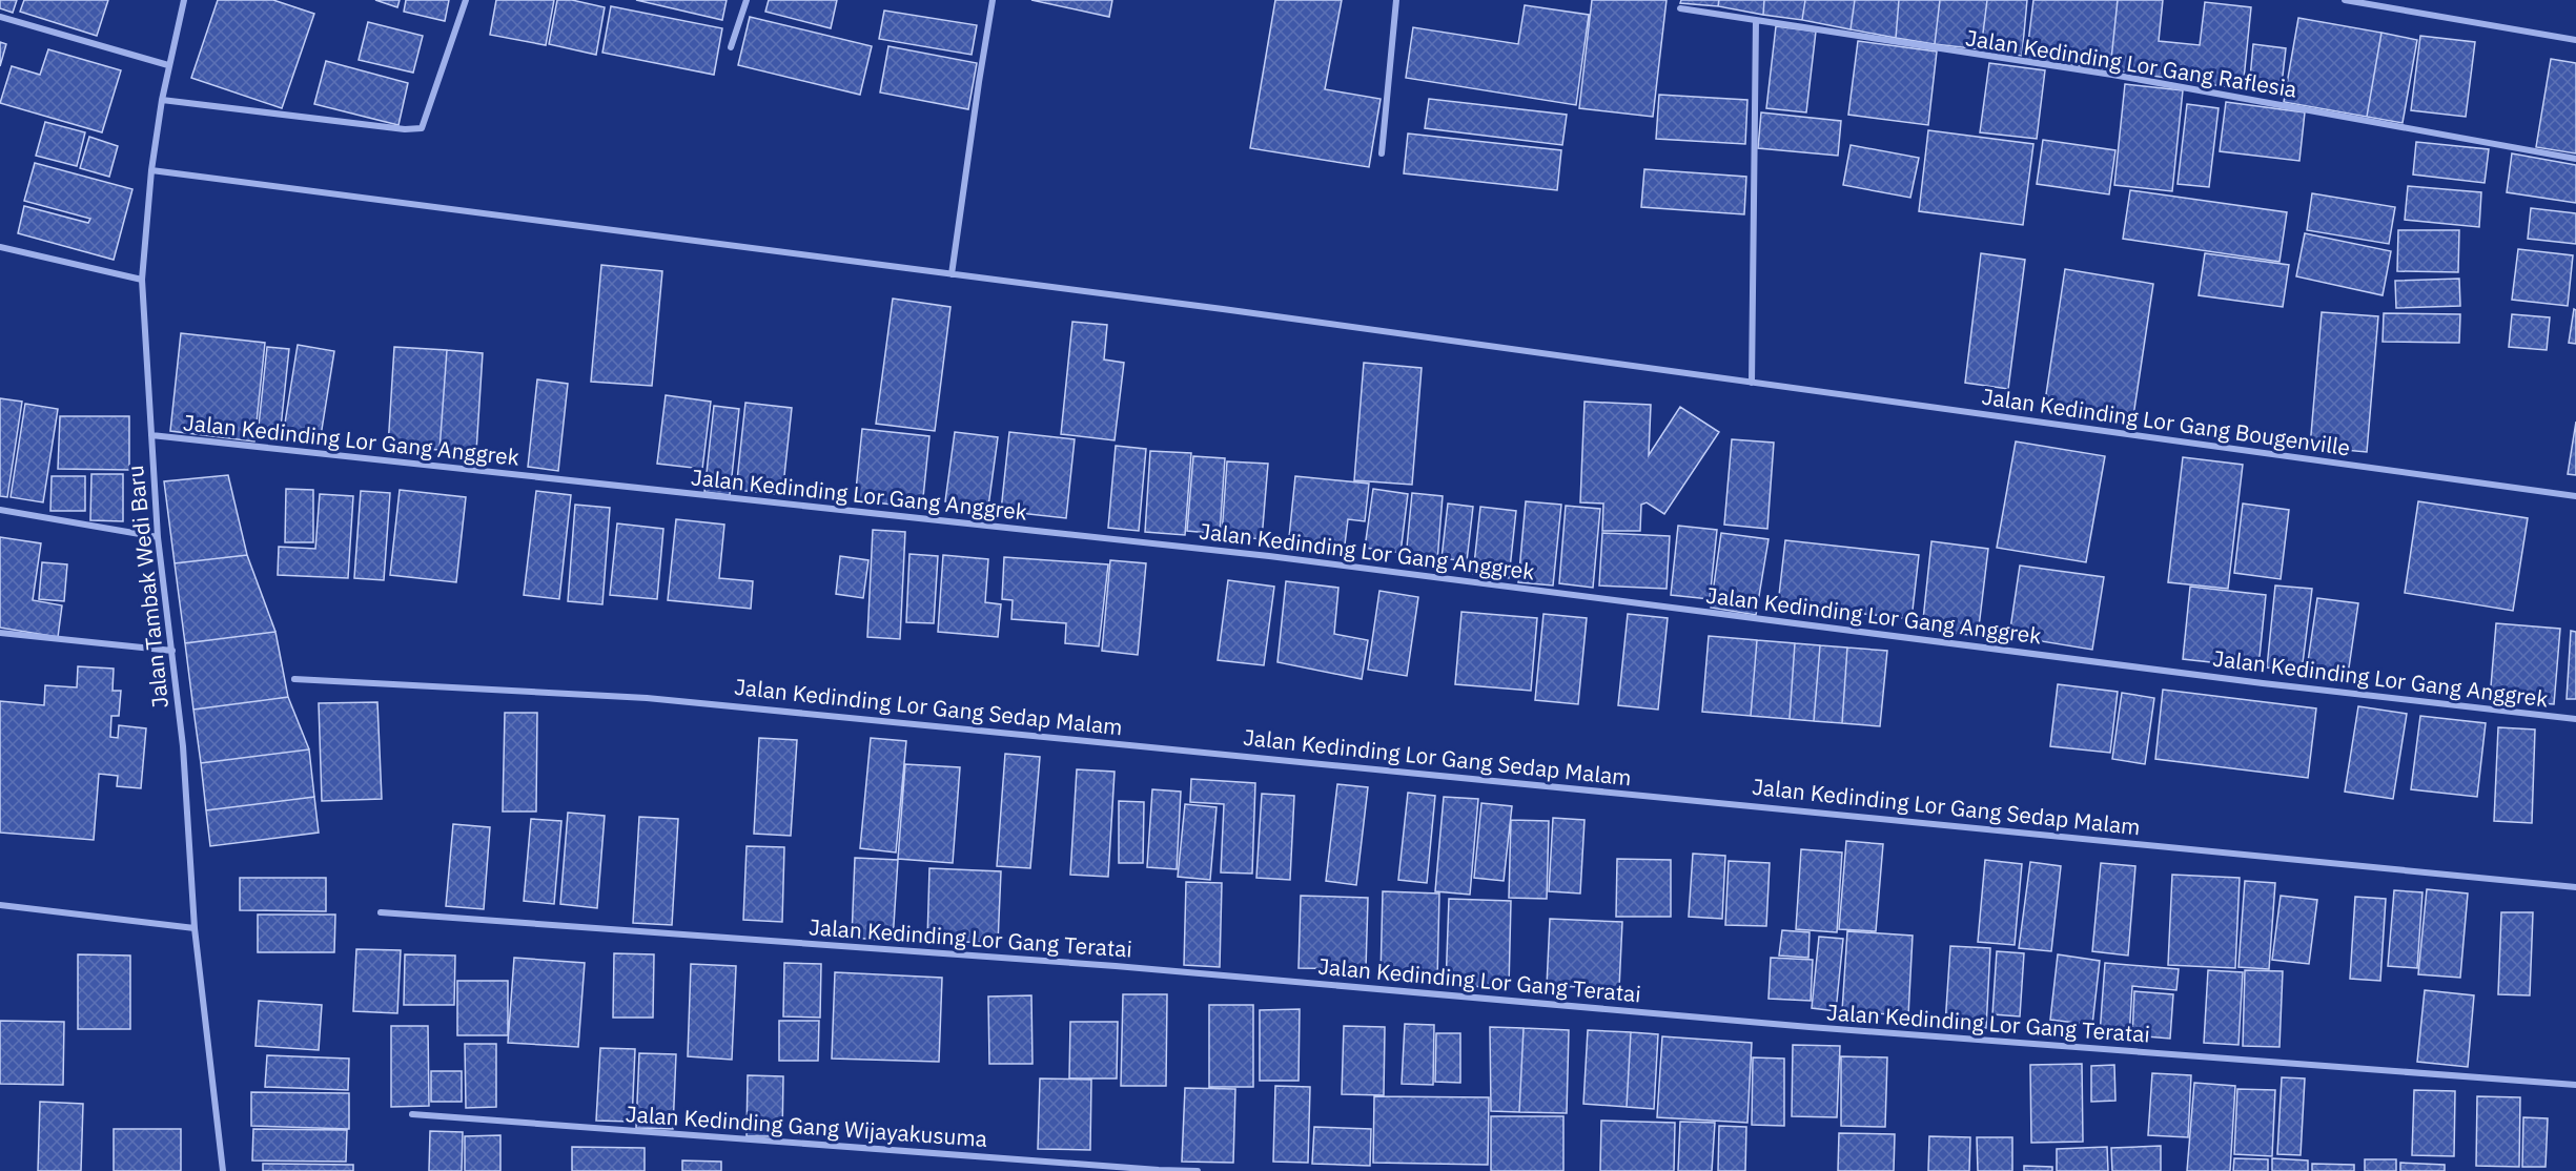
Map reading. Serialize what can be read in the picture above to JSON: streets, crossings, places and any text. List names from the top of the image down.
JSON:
{
  "streets": {
    "street": [
      "Jalan Kedinding Lor Gang Raflesia",
      "Jalan Kedinding Lor Gang Bougenville",
      "Jalan Kedinding Lor Gang Anggrek",
      "Jalan Tambak Wedi Baru",
      "Jalan Kedinding Lor Gang Sedap Malam",
      "Jalan Kedinding Lor Gang Teratai",
      "Jalan Kedinding Gang Wijayakusuma"
    ]
  },
  "crossings": [
    ["Jalan Kedinding Lor Gang Bougenville", "Jalan Tambak Wedi Baru"],
    ["Jalan Kedinding Lor Gang Anggrek", "Jalan Tambak Wedi Baru"]
  ]
}
